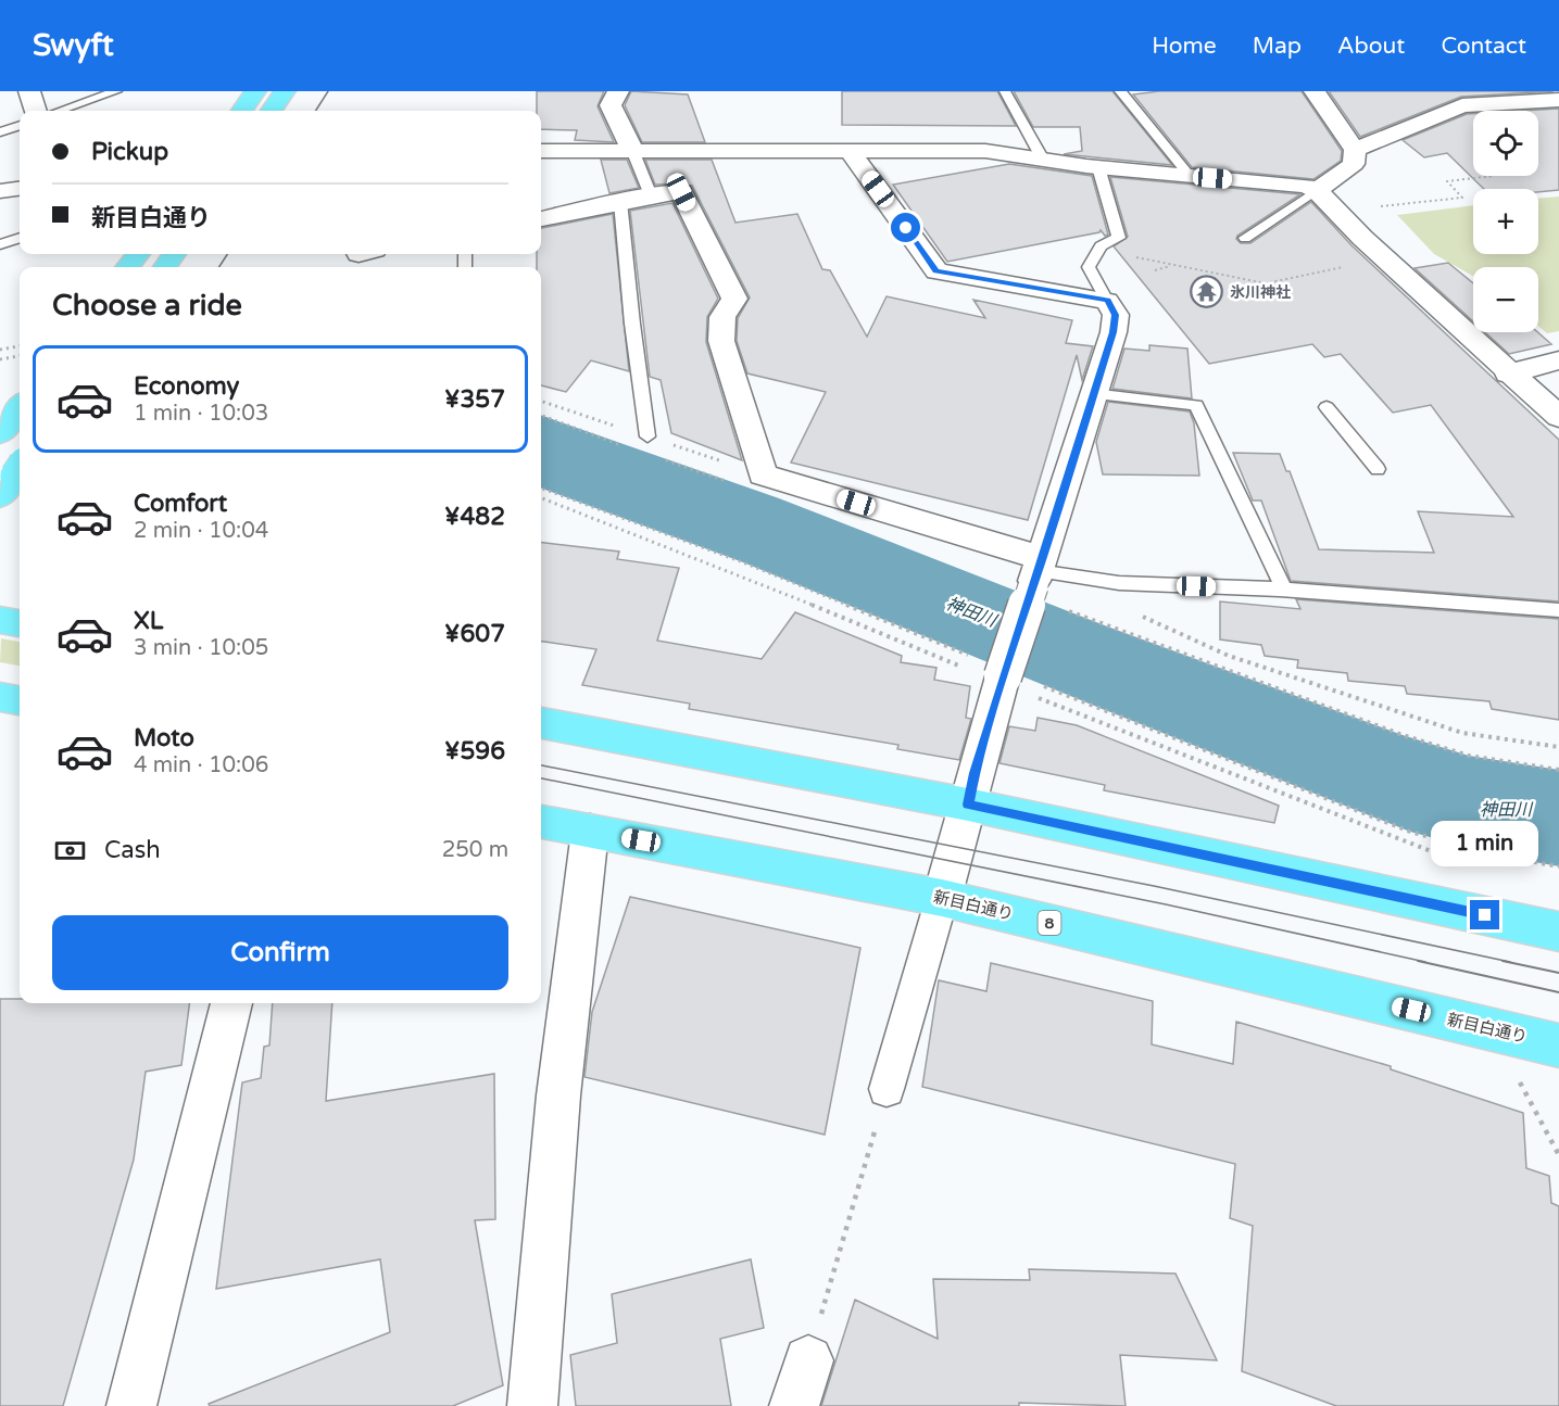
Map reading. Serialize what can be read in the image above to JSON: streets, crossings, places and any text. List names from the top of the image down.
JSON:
{
  "streets": {
    "main road": ["新目白通り", "8"]
  },
  "water": ["神田川"],
  "places": {
    "temple": ["氷川神社"]
  },
  "page": {
    "header": "Swyft",
    "nav": [
      "Home",
      "Map",
      "About",
      "Contact"
    ],
    "map_buttons": ["+", "−"],
    "banner": ["Pickup", "新目白通り"],
    "heading": "Choose a ride",
    "list": [
      {
        "name": "Economy",
        "note": "1 min · 10:03",
        "value": "¥357"
      },
      {
        "name": "Comfort",
        "note": "2 min · 10:04",
        "value": "¥482"
      },
      {
        "name": "XL",
        "note": "3 min · 10:05",
        "value": "¥607"
      },
      {
        "name": "Moto",
        "note": "4 min · 10:06",
        "value": "¥596"
      }
    ],
    "pay": ["Cash", "250 m"],
    "bubble": "1 min",
    "buttons": "Confirm"
  }
}
